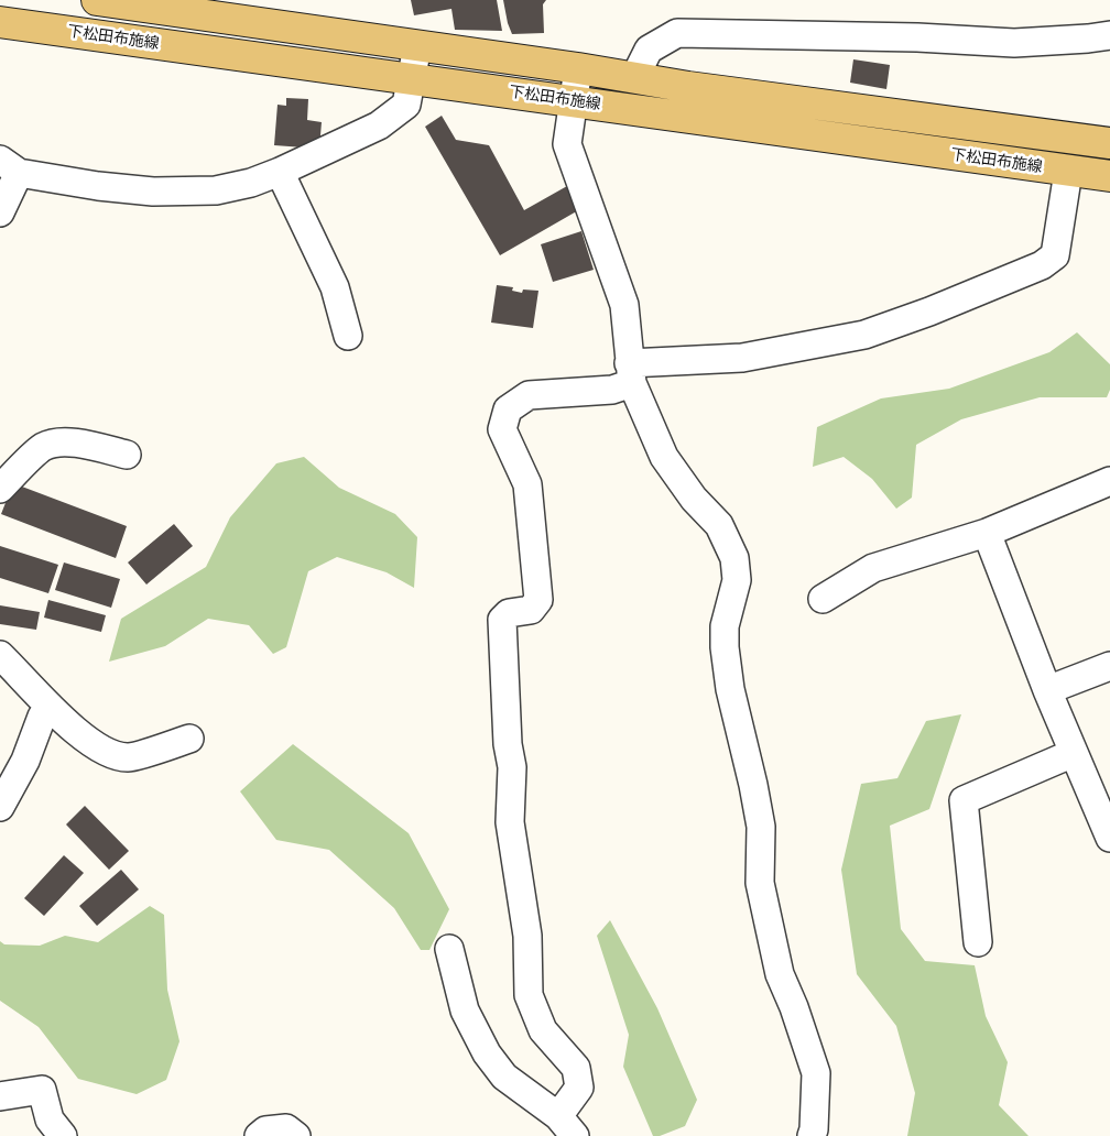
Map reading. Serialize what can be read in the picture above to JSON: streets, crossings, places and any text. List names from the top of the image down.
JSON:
{
  "streets": {
    "main road": ["下松田布施線"]
  }
}
